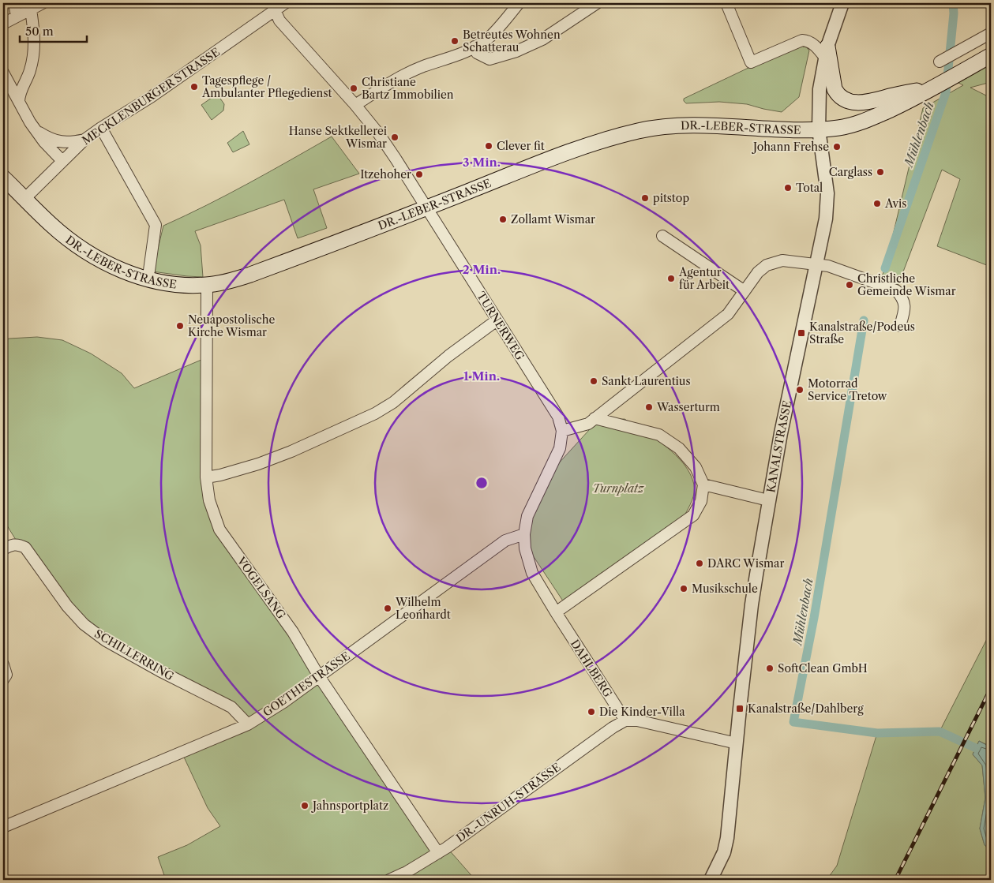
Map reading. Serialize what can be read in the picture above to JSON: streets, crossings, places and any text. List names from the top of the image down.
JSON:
{
  "streets": {
    "main road": ["DR.-LEBER-STRASSE"],
    "street": [
      "MECKLENBURGER STRASSE",
      "TURNERWEG",
      "KANALSTRASSE",
      "VOGELSANG",
      "SCHILLERRING",
      "DAHLBERG",
      "GOETHESTRASSE",
      "DR.-UNRUH-STRASSE"
    ]
  },
  "crossings": [
    ["MECKLENBURGER STRASSE", "DR.-LEBER-STRASSE"],
    ["MECKLENBURGER STRASSE", "TURNERWEG"],
    ["DR.-LEBER-STRASSE", "TURNERWEG"],
    ["DR.-LEBER-STRASSE", "KANALSTRASSE"],
    ["DR.-LEBER-STRASSE", "VOGELSANG"],
    ["VOGELSANG", "GOETHESTRASSE"],
    ["VOGELSANG", "DR.-UNRUH-STRASSE"],
    ["SCHILLERRING", "GOETHESTRASSE"],
    ["DAHLBERG", "GOETHESTRASSE"],
    ["DAHLBERG", "DR.-UNRUH-STRASSE"]
  ],
  "water": ["Mühlenbach"],
  "parks": ["Turnplatz"],
  "places": {
    "other": [
      "Betreutes Wohnen Schatterau",
      "Tagespflege / Ambulanter Pflegedienst",
      "Christiane Bartz Immobilien",
      "Hanse Sektkellerei Wismar",
      "Clever fit",
      "Johann Frehse",
      "Carglass",
      "Itzehoher",
      "Total",
      "pitstop",
      "Avis",
      "Zollamt Wismar",
      "Agentur für Arbeit",
      "Christliche Gemeinde Wismar",
      "Neuapostolische Kirche Wismar",
      "Sankt Laurentius",
      "Motorrad Service Tretow",
      "Wasserturm",
      "DARC Wismar",
      "Musikschule",
      "Wilhelm Leonhardt",
      "SoftClean GmbH",
      "Die Kinder-Villa",
      "Jahnsportplatz"
    ],
    "transit": ["Kanalstraße/Podeus Straße", "Kanalstraße/Dahlberg"]
  },
  "scale_bar": "50 m",
  "rings": ["3 Min.", "2 Min.", "1 Min."]
}
